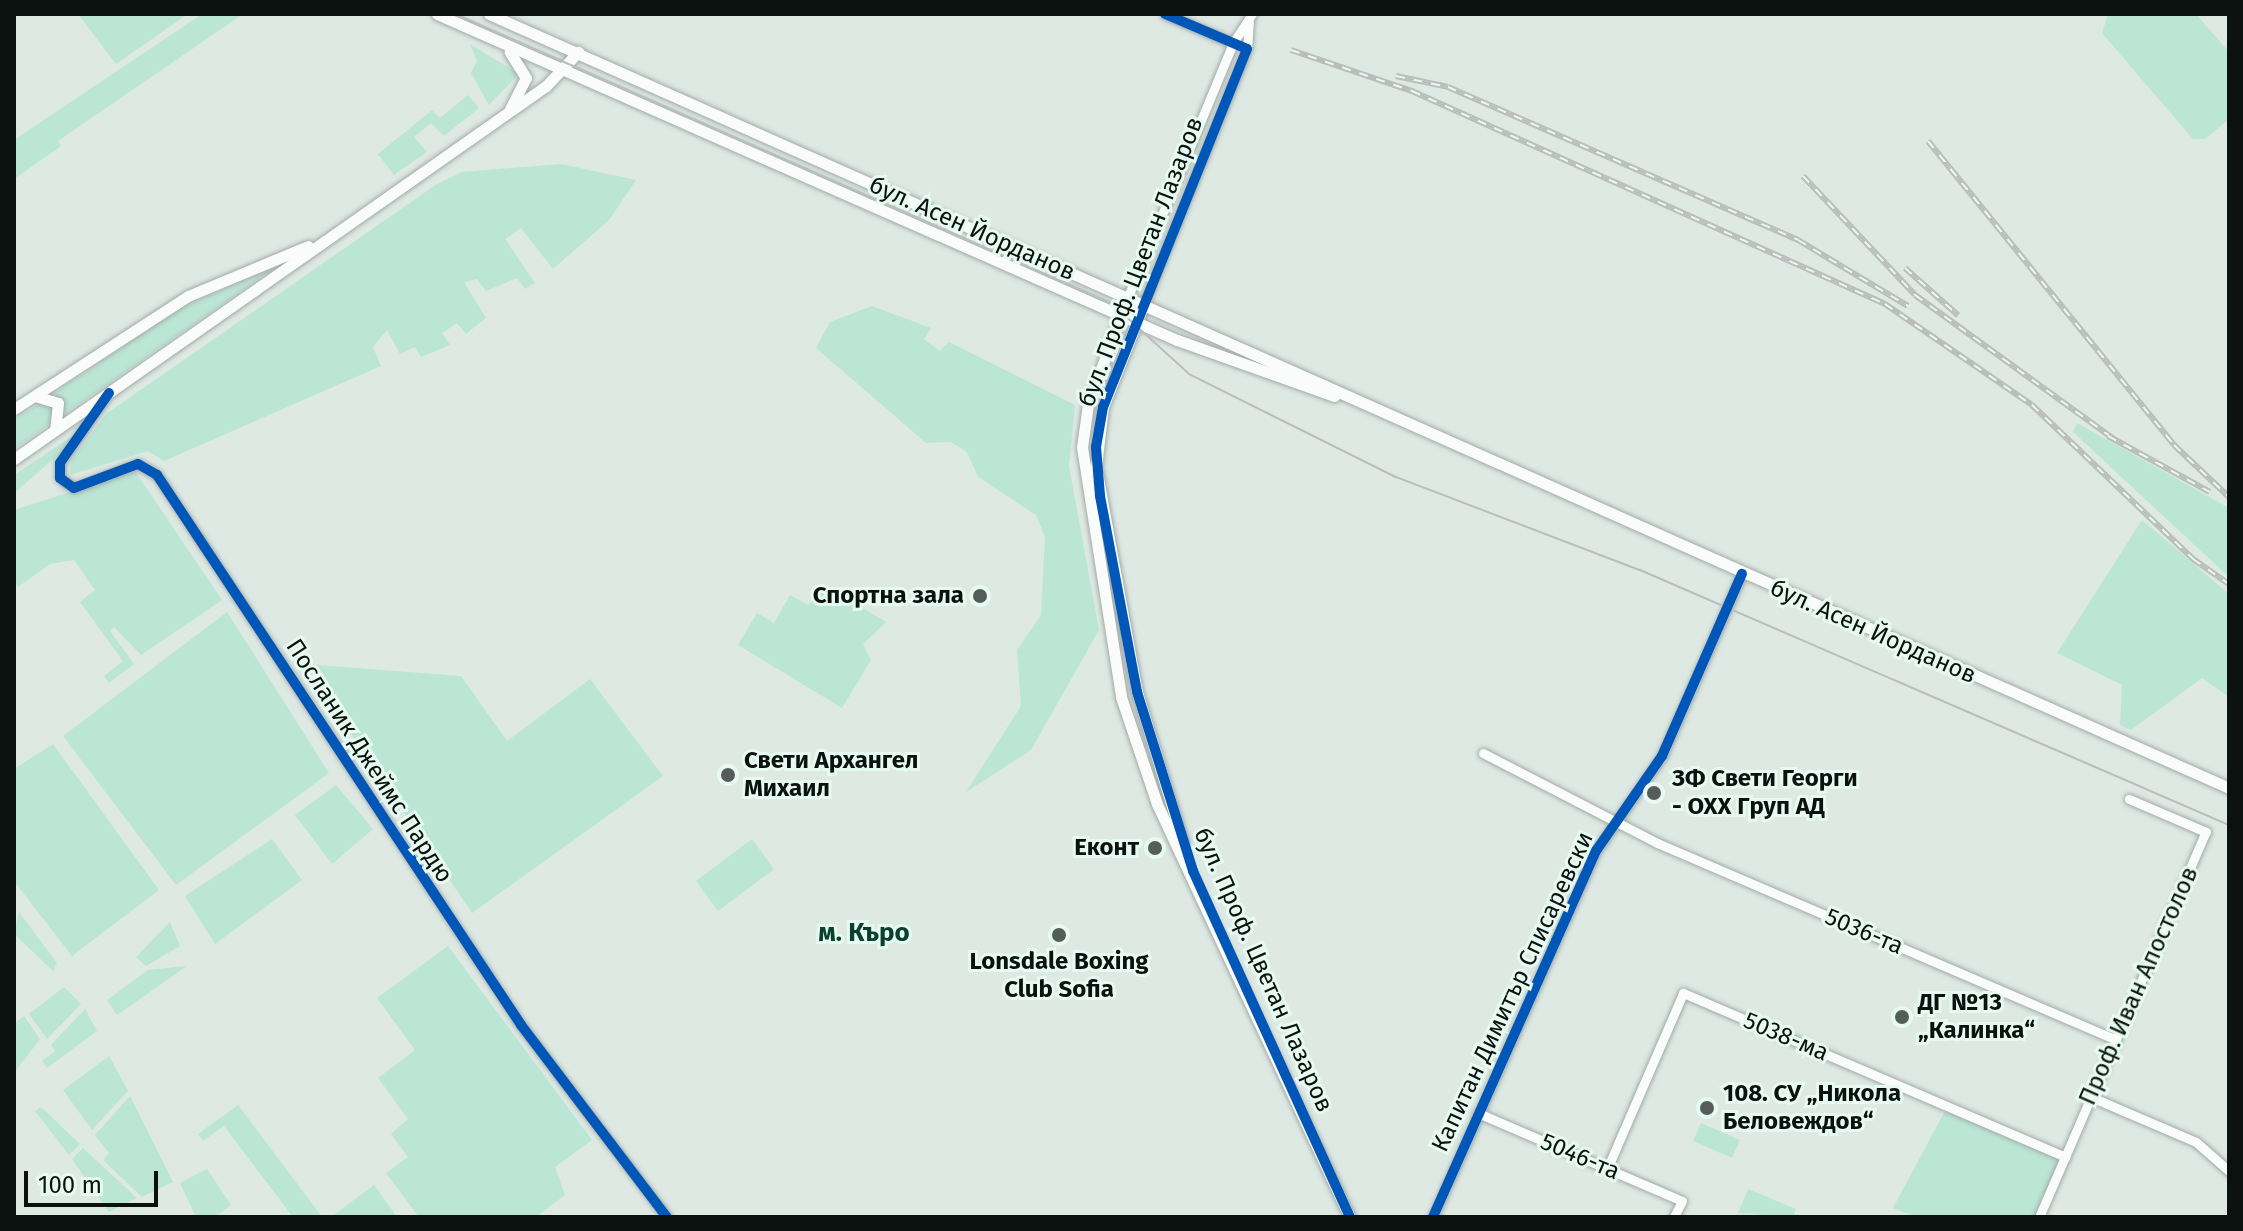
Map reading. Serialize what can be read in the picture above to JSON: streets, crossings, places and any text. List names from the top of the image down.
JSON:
{
  "streets": {
    "main road": ["бул. Асен Йорданов", "бул. Проф. Цветан Лазаров"],
    "street": [
      "Посланик Джеймс Пардю",
      "5036-та",
      "Проф. Иван Апостолов",
      "Капитан Димитър Списаревски",
      "5038-ма",
      "5046-та"
    ]
  },
  "crossings": [
    ["бул. Асен Йорданов", "бул. Проф. Цветан Лазаров"],
    ["бул. Асен Йорданов", "Капитан Димитър Списаревски"],
    ["5036-та", "Проф. Иван Апостолов"],
    ["5036-та", "Капитан Димитър Списаревски"],
    ["Проф. Иван Апостолов", "5038-ма"],
    ["Капитан Димитър Списаревски", "5046-та"],
    ["5038-ма", "5046-та"]
  ],
  "districts": ["м. Къро"],
  "places": [
    "Спортна зала",
    "Свети Архангел Михаил",
    "ЗФ Свети Георги - ОХХ Груп АД",
    "Еконт",
    "Lonsdale Boxing Club Sofia",
    "ДГ №13 „Калинка“",
    "108. СУ „Никола Беловеждов“"
  ],
  "scale_bar": "100 m"
}
